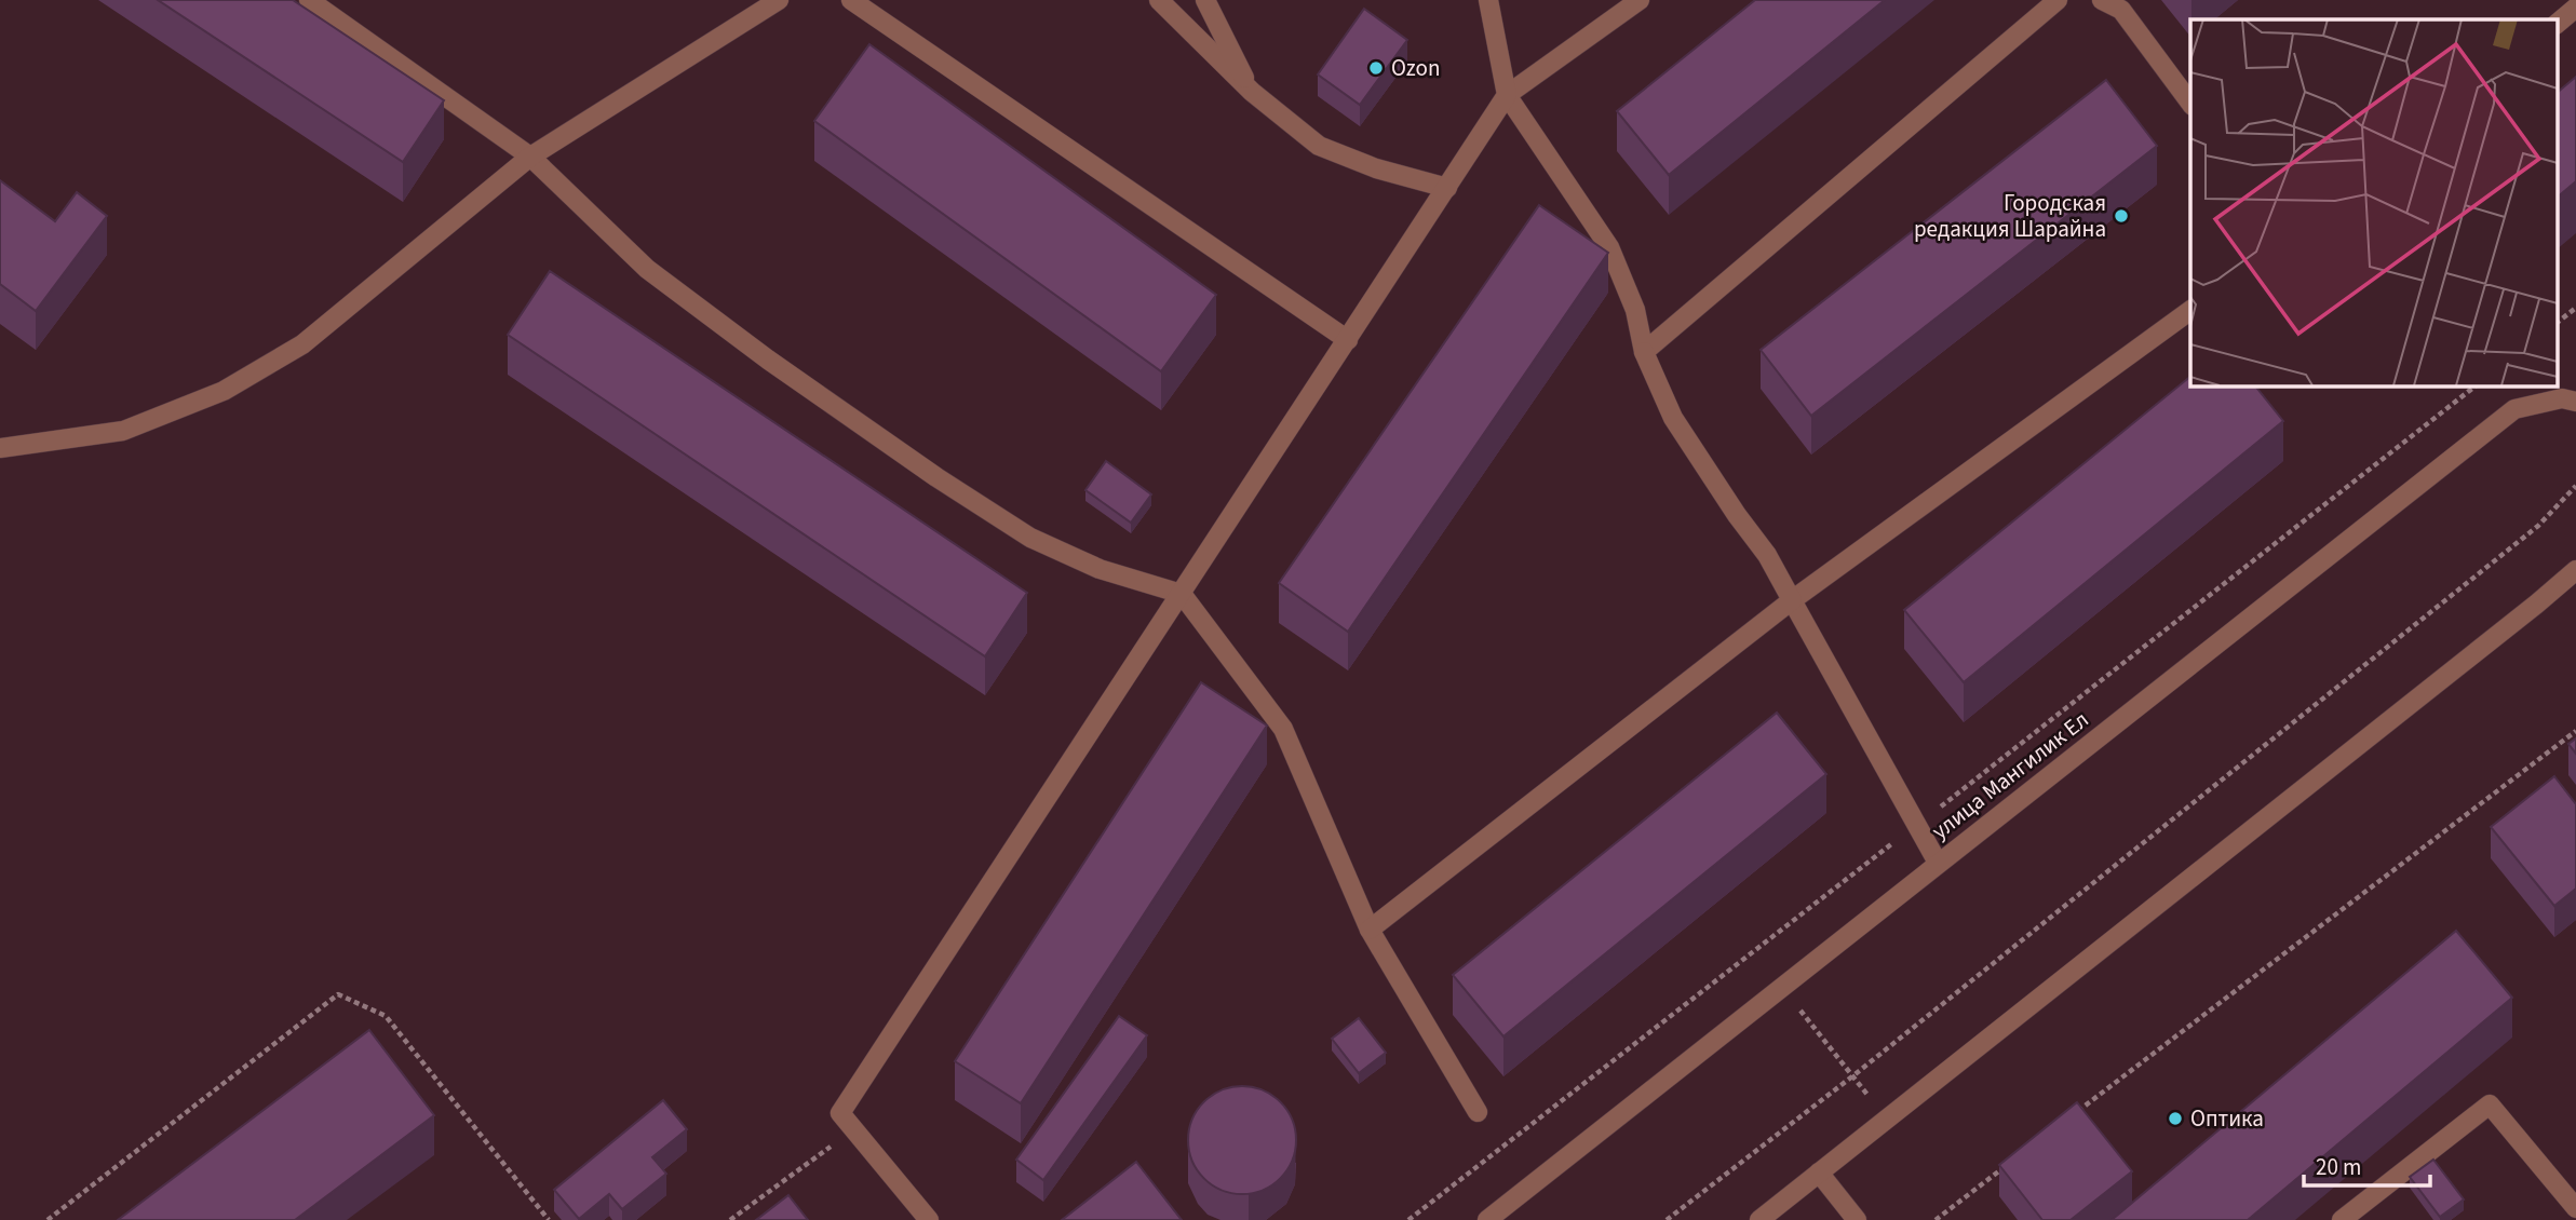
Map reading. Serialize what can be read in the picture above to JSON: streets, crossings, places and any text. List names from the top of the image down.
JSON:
{
  "streets": {
    "street": ["улица Мангилик Ел"]
  },
  "places": ["Ozon", "Городская редакция Шарайна", "Оптика"],
  "scale_bar": "20 m"
}
